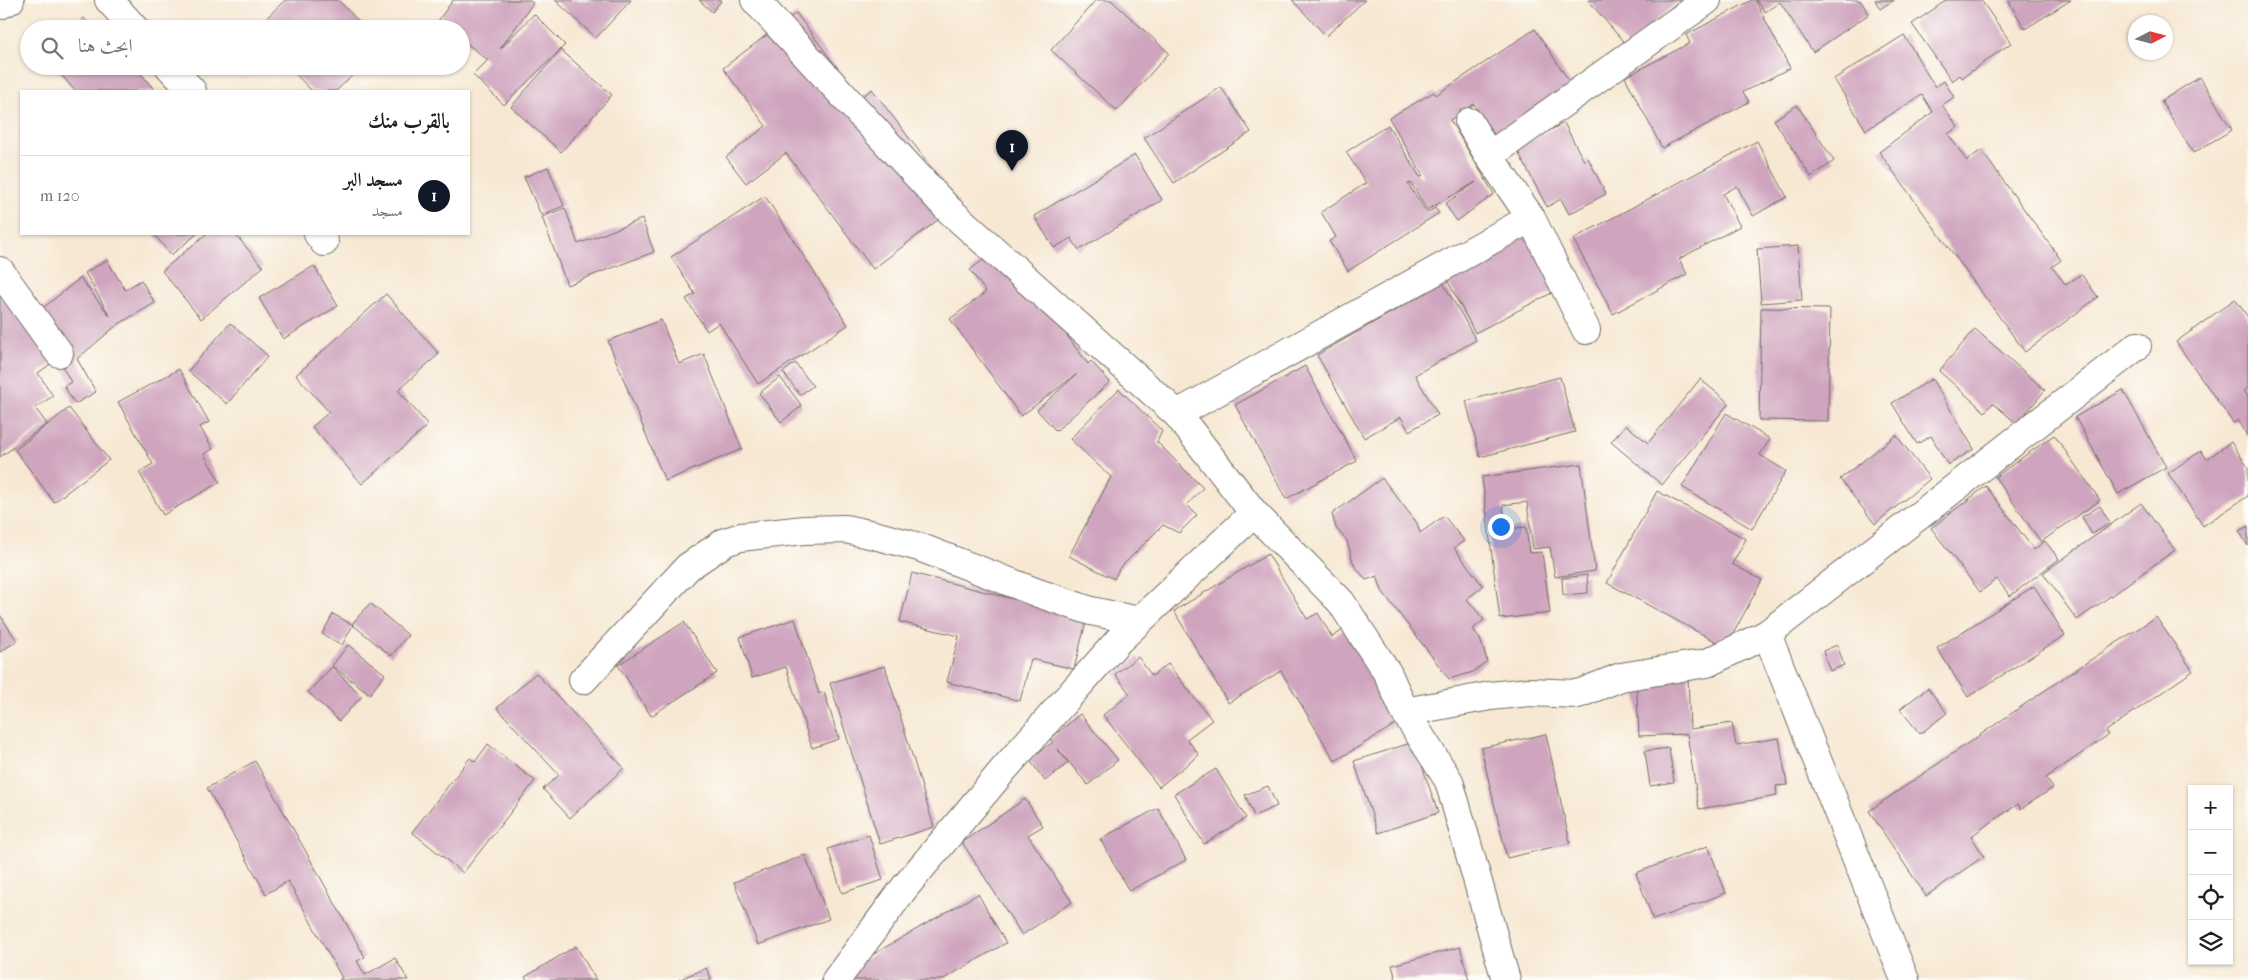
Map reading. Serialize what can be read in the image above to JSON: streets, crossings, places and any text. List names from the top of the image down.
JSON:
{
  "north": "right",
  "page": {
    "search": "ابحث هنا",
    "heading": "بالقرب منك",
    "pins": "1",
    "list": [
      {
        "mark": "1",
        "name": "مسجد البر",
        "note": "مسجد",
        "value": "120 m"
      }
    ],
    "map_buttons": ["+", "−"]
  }
}
